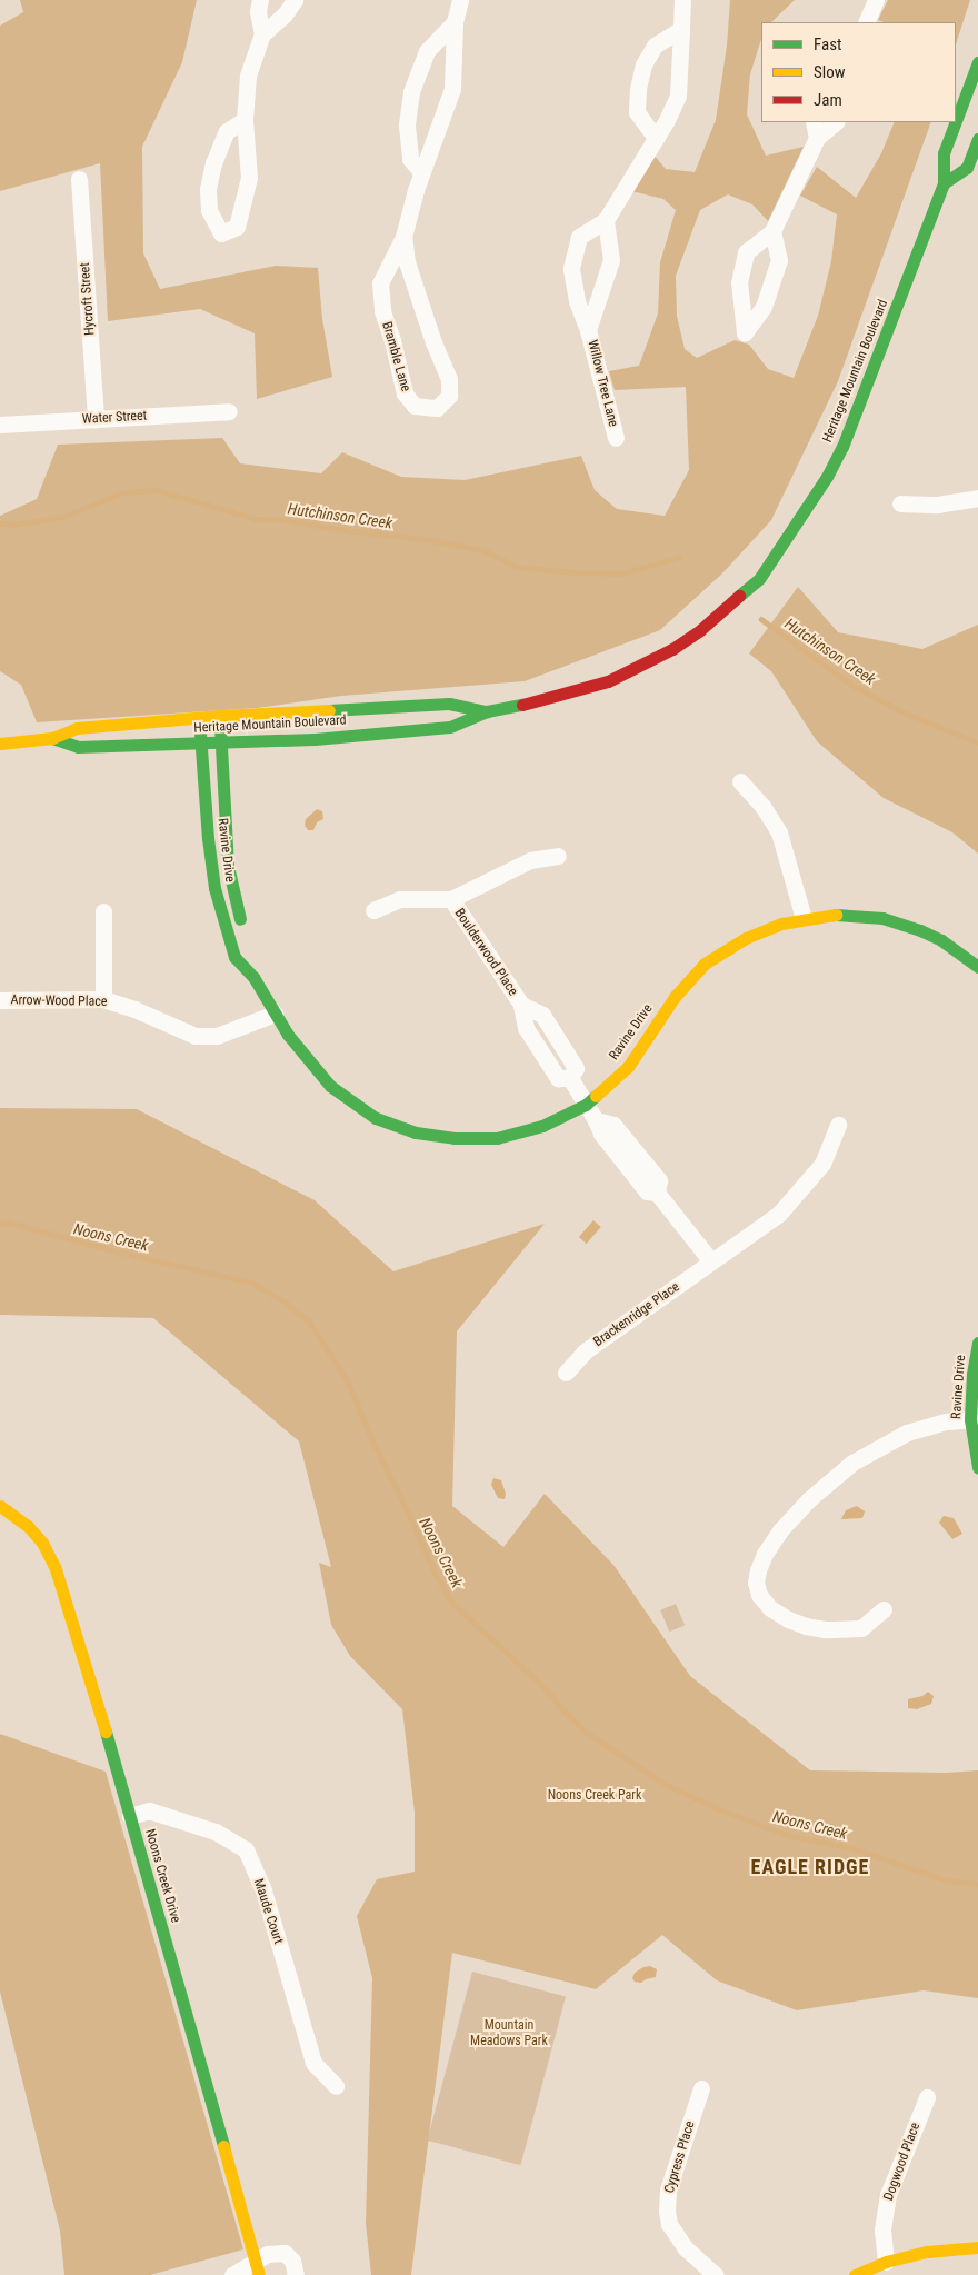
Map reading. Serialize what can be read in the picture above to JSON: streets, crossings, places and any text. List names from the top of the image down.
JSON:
{
  "streets": {
    "street": [
      "Hycroft Street",
      "Bramble Lane",
      "Heritage Mountain Boulevard",
      "Willow Tree Lane",
      "Water Street",
      "Ravine Drive",
      "Boulderwood Place",
      "Arrow-Wood Place",
      "Brackenridge Place",
      "Noons Creek Drive",
      "Maude Court",
      "Cypress Place",
      "Dogwood Place"
    ]
  },
  "crossings": [
    ["Hycroft Street", "Water Street"],
    ["Heritage Mountain Boulevard", "Ravine Drive"],
    ["Ravine Drive", "Boulderwood Place"],
    ["Ravine Drive", "Arrow-Wood Place"],
    ["Noons Creek Drive", "Maude Court"]
  ],
  "districts": ["EAGLE RIDGE"],
  "water": ["Hutchinson Creek", "Noons Creek"],
  "parks": ["Noons Creek Park", "Mountain Meadows Park"],
  "legend": ["Fast", "Slow", "Jam"]
}
